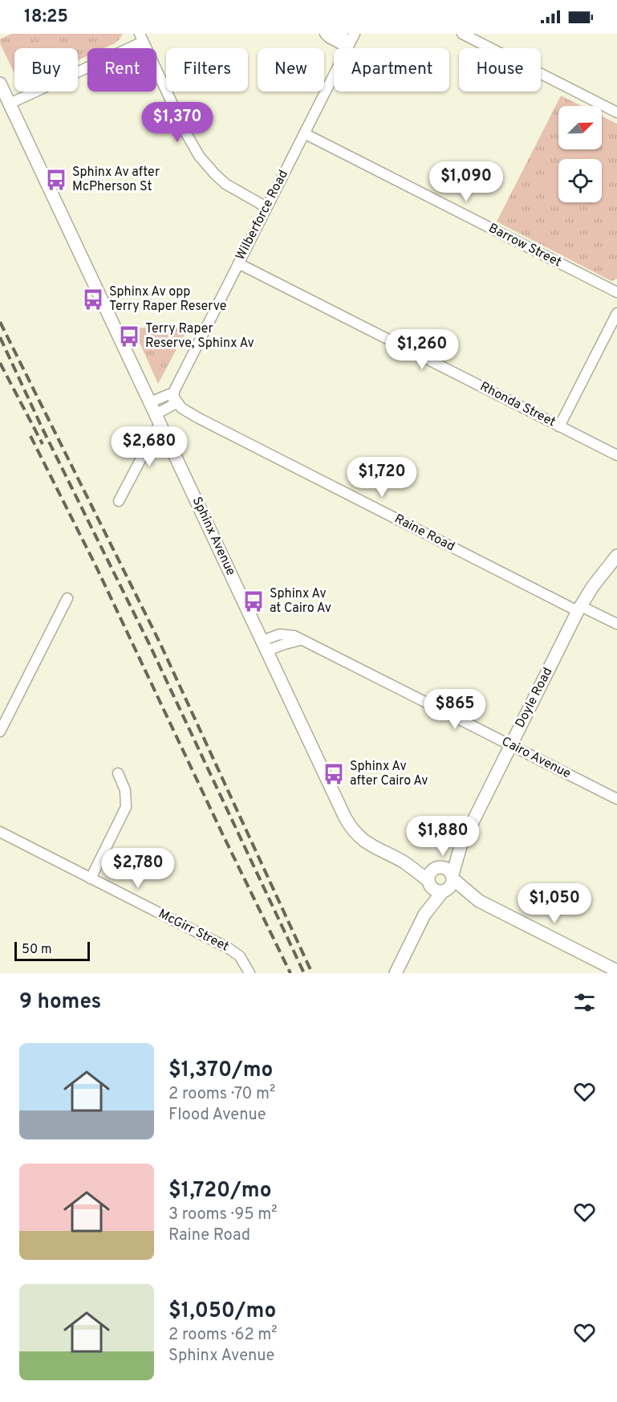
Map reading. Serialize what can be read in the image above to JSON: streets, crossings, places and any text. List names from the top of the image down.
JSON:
{
  "streets": {
    "street": [
      "Wilberforce Road",
      "Barrow Street",
      "Rhonda Street",
      "Raine Road",
      "Sphinx Avenue",
      "Doyle Road",
      "Cairo Avenue",
      "McGirr Street"
    ]
  },
  "crossings": [
    ["Wilberforce Road", "Barrow Street"],
    ["Wilberforce Road", "Rhonda Street"],
    ["Wilberforce Road", "Raine Road"],
    ["Wilberforce Road", "Sphinx Avenue"],
    ["Raine Road", "Doyle Road"],
    ["Sphinx Avenue", "Doyle Road"],
    ["Sphinx Avenue", "Cairo Avenue"],
    ["Doyle Road", "Cairo Avenue"]
  ],
  "places": {
    "bus stop": [
      "Sphinx Av after McPherson St",
      "Sphinx Av opp Terry Raper Reserve",
      "Terry Raper Reserve, Sphinx Av",
      "Sphinx Av at Cairo Av",
      "Sphinx Av after Cairo Av"
    ]
  },
  "scale_bar": "50 m",
  "north": "top right",
  "page": {
    "status": "18:25",
    "chip": [
      "Buy",
      "Rent",
      "Filters",
      "New",
      "Apartment",
      "House"
    ],
    "price": [
      "$1,370",
      "$1,090",
      "$1,260",
      "$2,680",
      "$1,720",
      "$865",
      "$1,880",
      "$2,780",
      "$1,050"
    ],
    "scale": "50 m",
    "heading": "9 homes",
    "list": [
      {
        "name": "$1,370/mo",
        "note": "2 rooms · 70 m² · Flood Avenue"
      },
      {
        "name": "$1,720/mo",
        "note": "3 rooms · 95 m² · Raine Road"
      },
      {
        "name": "$1,050/mo",
        "note": "2 rooms · 62 m² · Sphinx Avenue"
      }
    ]
  }
}
